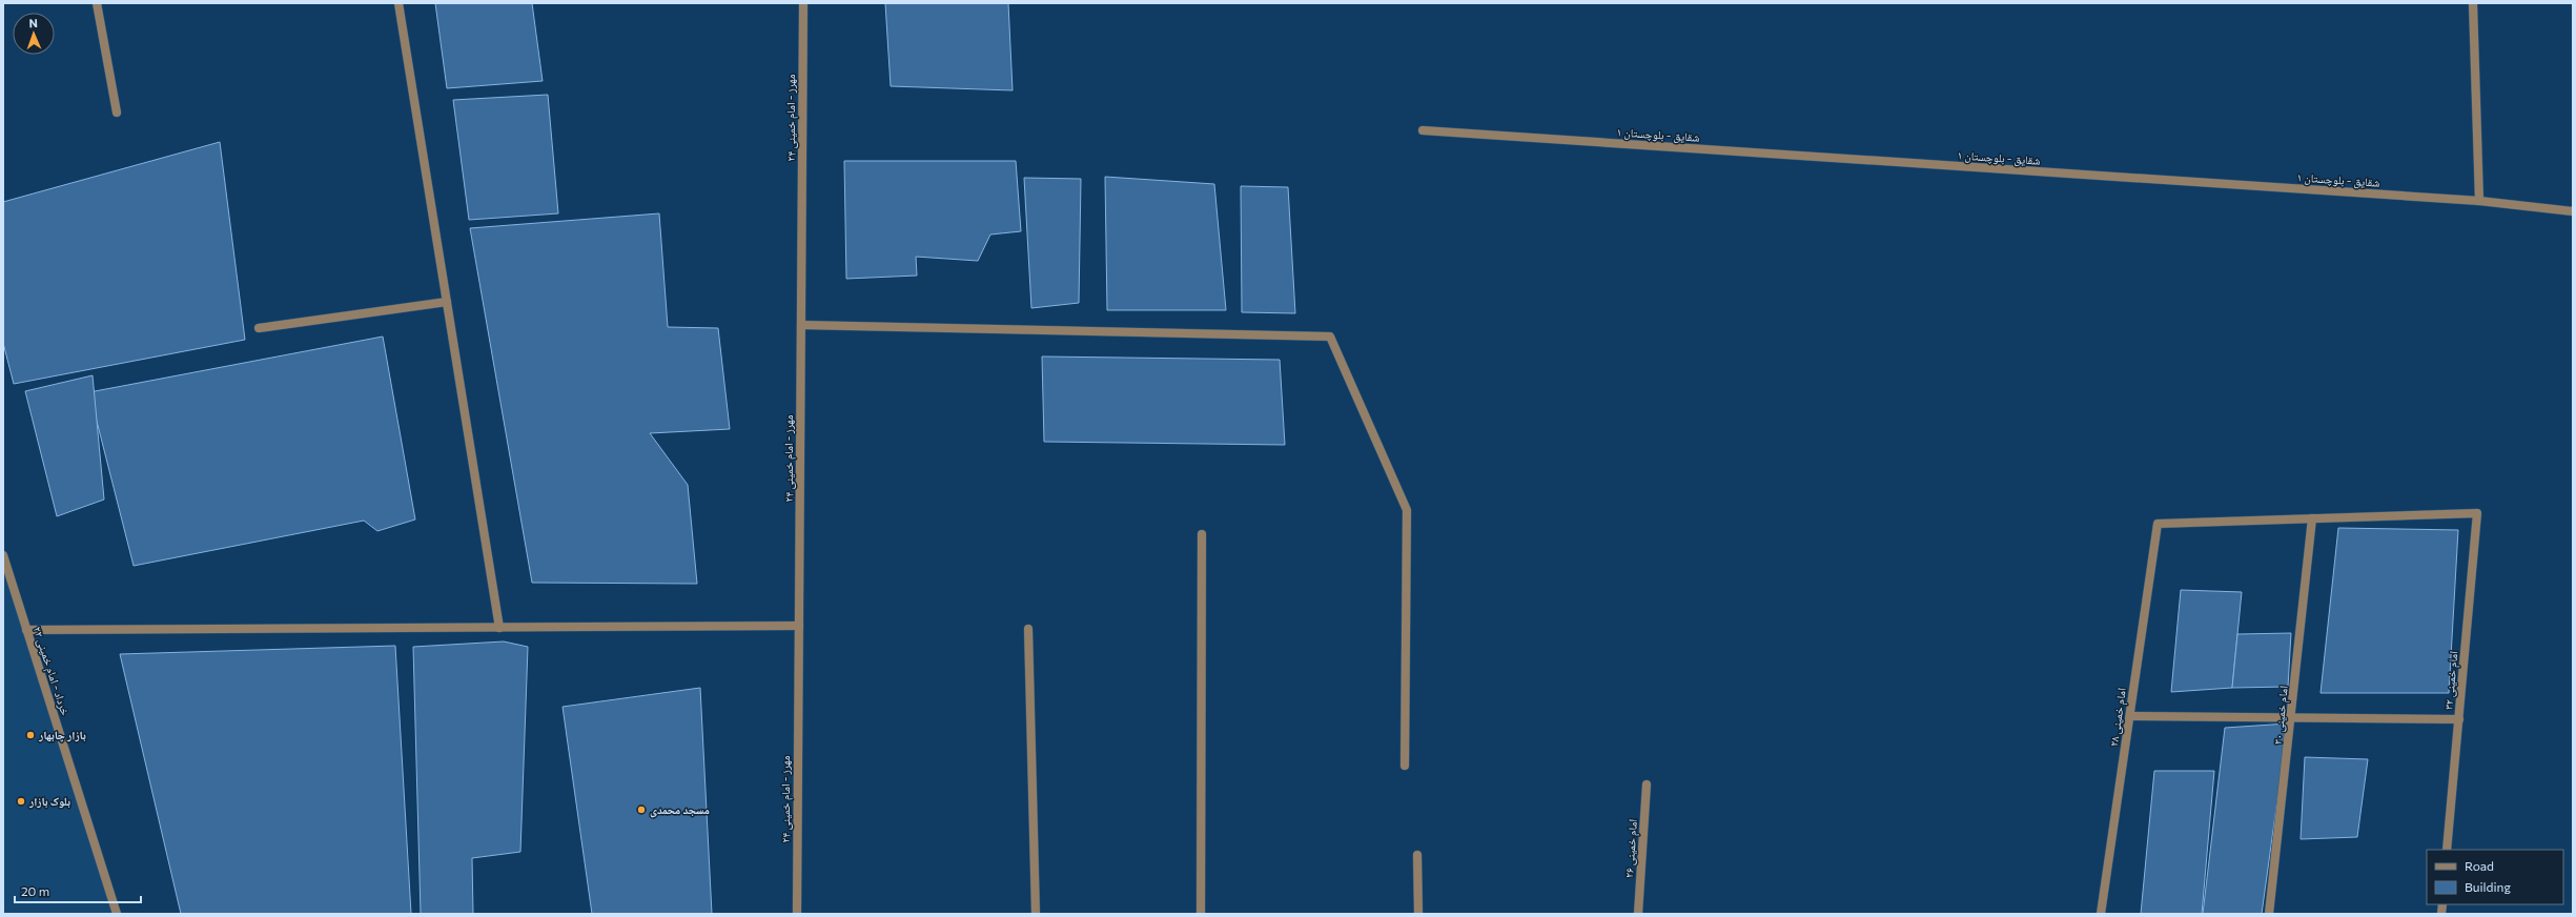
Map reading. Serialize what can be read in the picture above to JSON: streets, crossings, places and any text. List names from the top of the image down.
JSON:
{
  "streets": {
    "street": [
      "مهرز - امام خمینی ۲۴",
      "شقایق - بلوچستان ۱",
      "خرداد - امام خمینی ۲۲",
      "امام خمینی ۳۲",
      "امام خمینی ۳۰",
      "امام خمینی ۲۸",
      "امام خمینی ۲۶"
    ]
  },
  "crossings": [
    ["امام خمینی ۳۲", "امام خمینی ۳۰"],
    ["امام خمینی ۳۲", "امام خمینی ۲۸"],
    ["امام خمینی ۳۰", "امام خمینی ۲۸"]
  ],
  "places": ["بازار چابهار", "بلوک بازار", "مسجد محمدی"],
  "legend": ["Road", "Building"],
  "scale_bar": "20 m",
  "north": "top"
}
